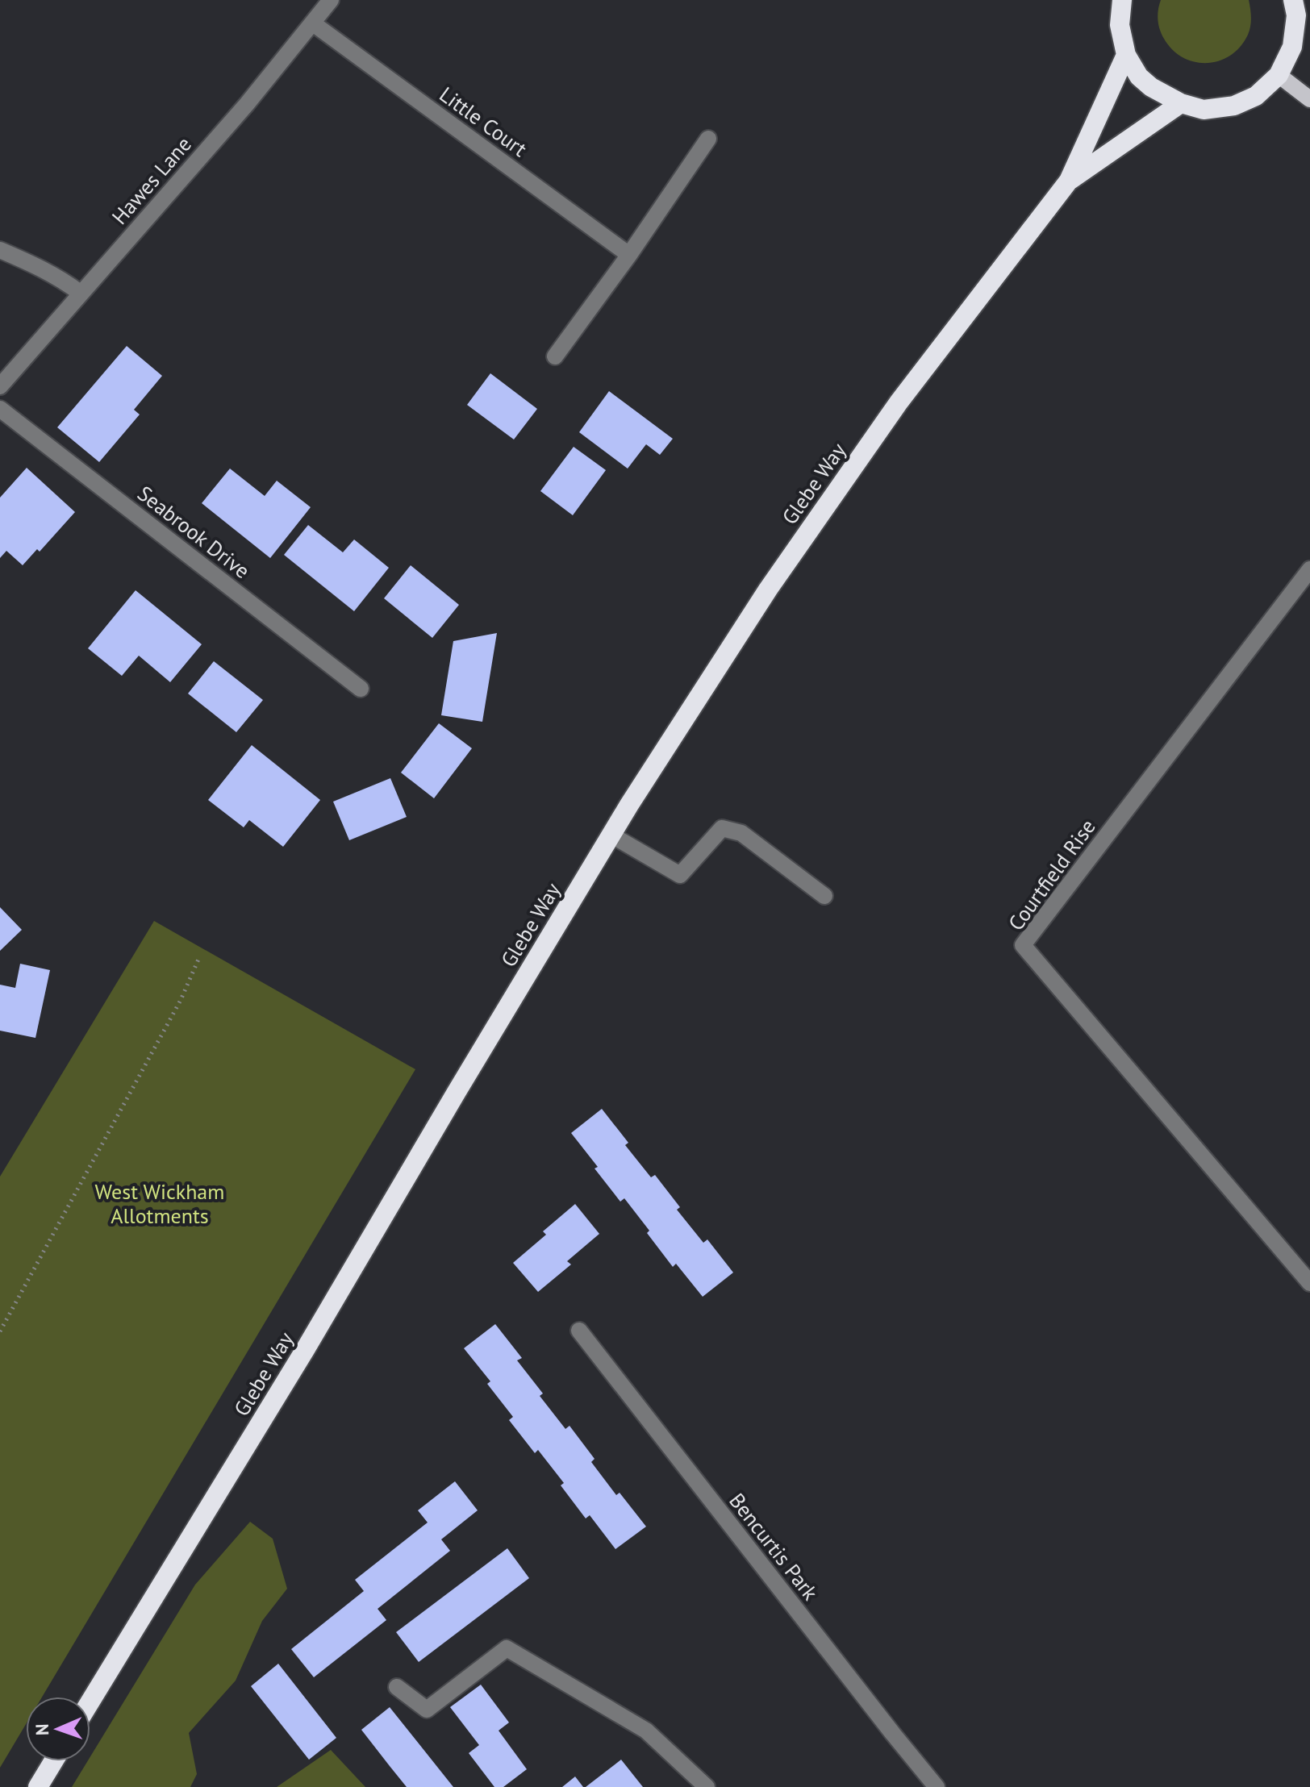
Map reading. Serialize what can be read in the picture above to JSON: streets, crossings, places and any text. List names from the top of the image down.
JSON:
{
  "streets": {
    "highway": ["Glebe Way"],
    "street": [
      "Little Court",
      "Hawes Lane",
      "Seabrook Drive",
      "Courtfield Rise",
      "Bencurtis Park"
    ]
  },
  "crossings": [
    ["Little Court", "Hawes Lane"]
  ],
  "parks": ["West Wickham Allotments"],
  "north": "left"
}
